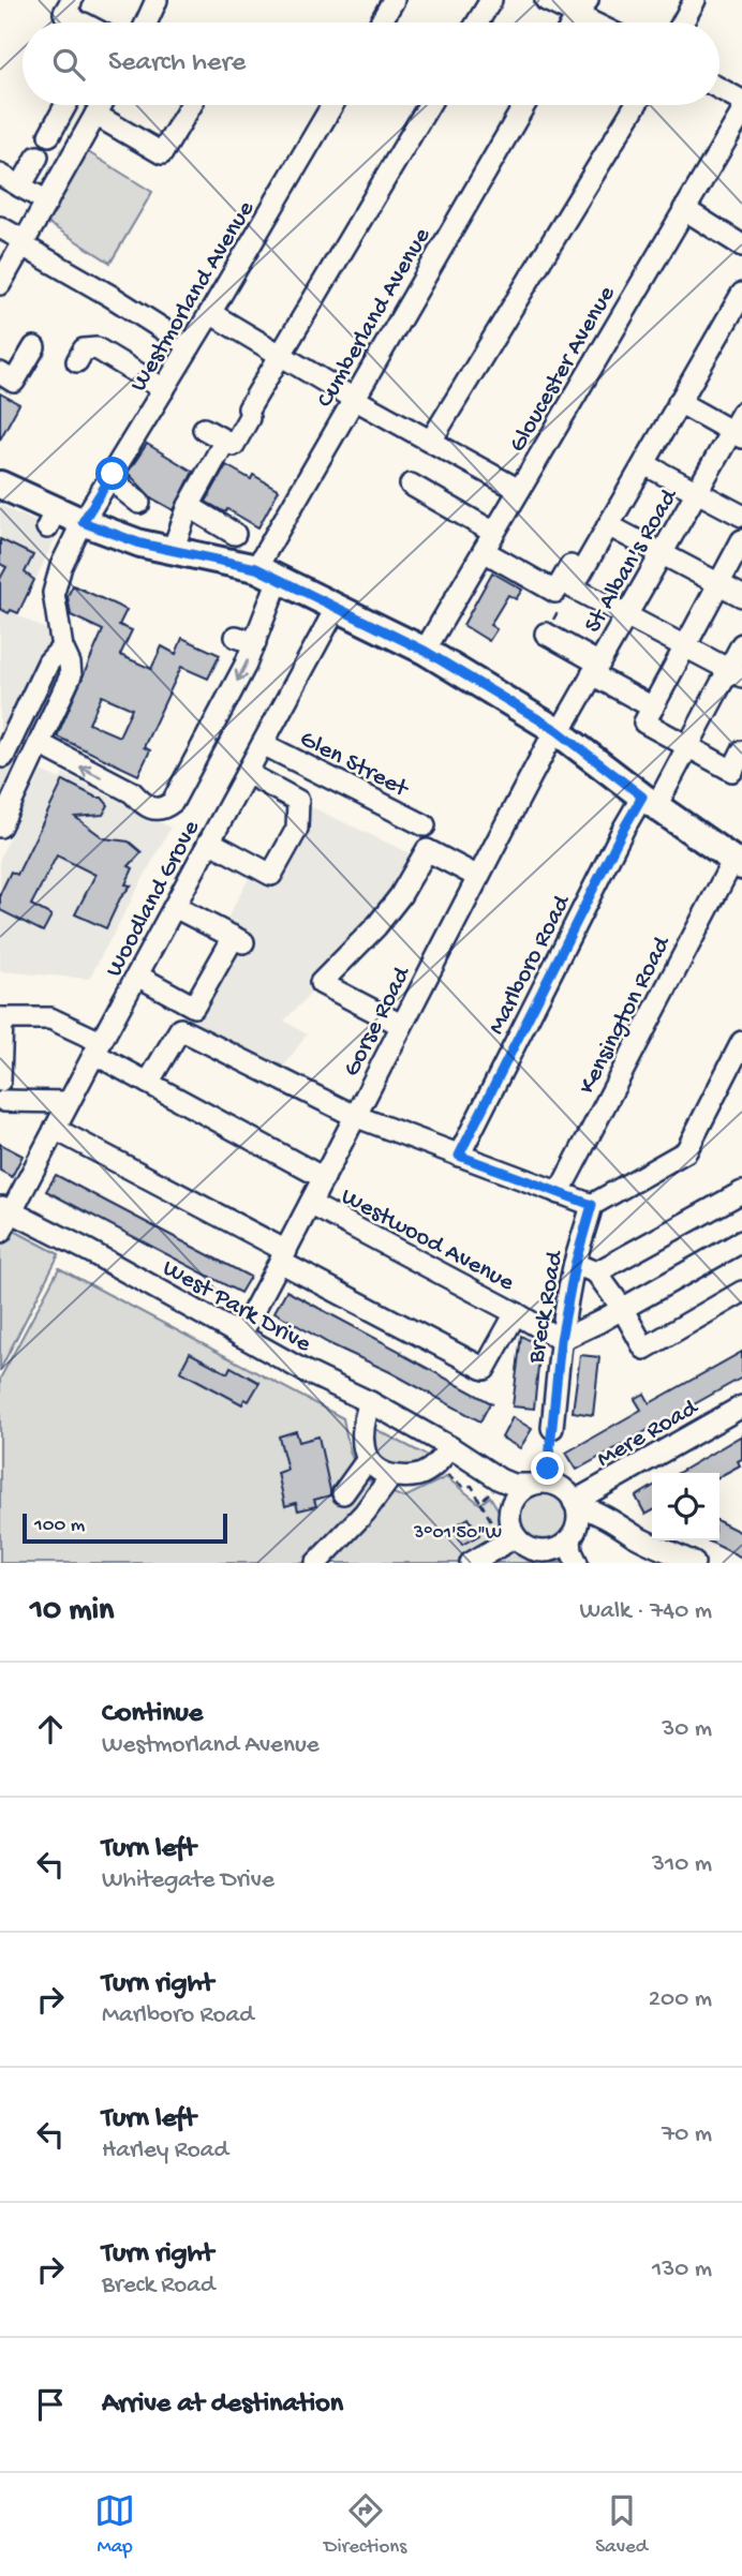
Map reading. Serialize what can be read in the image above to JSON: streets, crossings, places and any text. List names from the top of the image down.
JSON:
{
  "streets": {
    "street": [
      "Westmorland Avenue",
      "Cumberland Avenue",
      "Gloucester Avenue",
      "St Alban's Road",
      "Glen Street",
      "Woodland Grove",
      "Marlboro Road",
      "Kensington Road",
      "Gorse Road",
      "Westwood Avenue",
      "West Park Drive",
      "Breck Road",
      "Mere Road"
    ]
  },
  "crossings": [
    ["Westmorland Avenue", "Cumberland Avenue"],
    ["St Alban's Road", "Gorse Road"],
    ["Glen Street", "Woodland Grove"],
    ["Woodland Grove", "Westwood Avenue"],
    ["Woodland Grove", "West Park Drive"],
    ["Gorse Road", "Westwood Avenue"],
    ["Gorse Road", "West Park Drive"],
    ["Westwood Avenue", "Breck Road"],
    ["West Park Drive", "Mere Road"]
  ],
  "scale_bar": "100 m",
  "page": {
    "search": "Search here",
    "scale": "100 m",
    "heading": ["10 min", "Walk · 740 m"],
    "list": [
      ["Continue", "Westmorland Avenue", "30 m"],
      ["Turn left", "Whitegate Drive", "310 m"],
      ["Turn right", "Marlboro Road", "200 m"],
      ["Turn left", "Harley Road", "70 m"],
      ["Turn right", "Breck Road", "130 m"],
      "Arrive at destination"
    ],
    "nav": ["Map", "Directions", "Saved"]
  },
  "coordinates": ["3°01'50\"W"]
}
